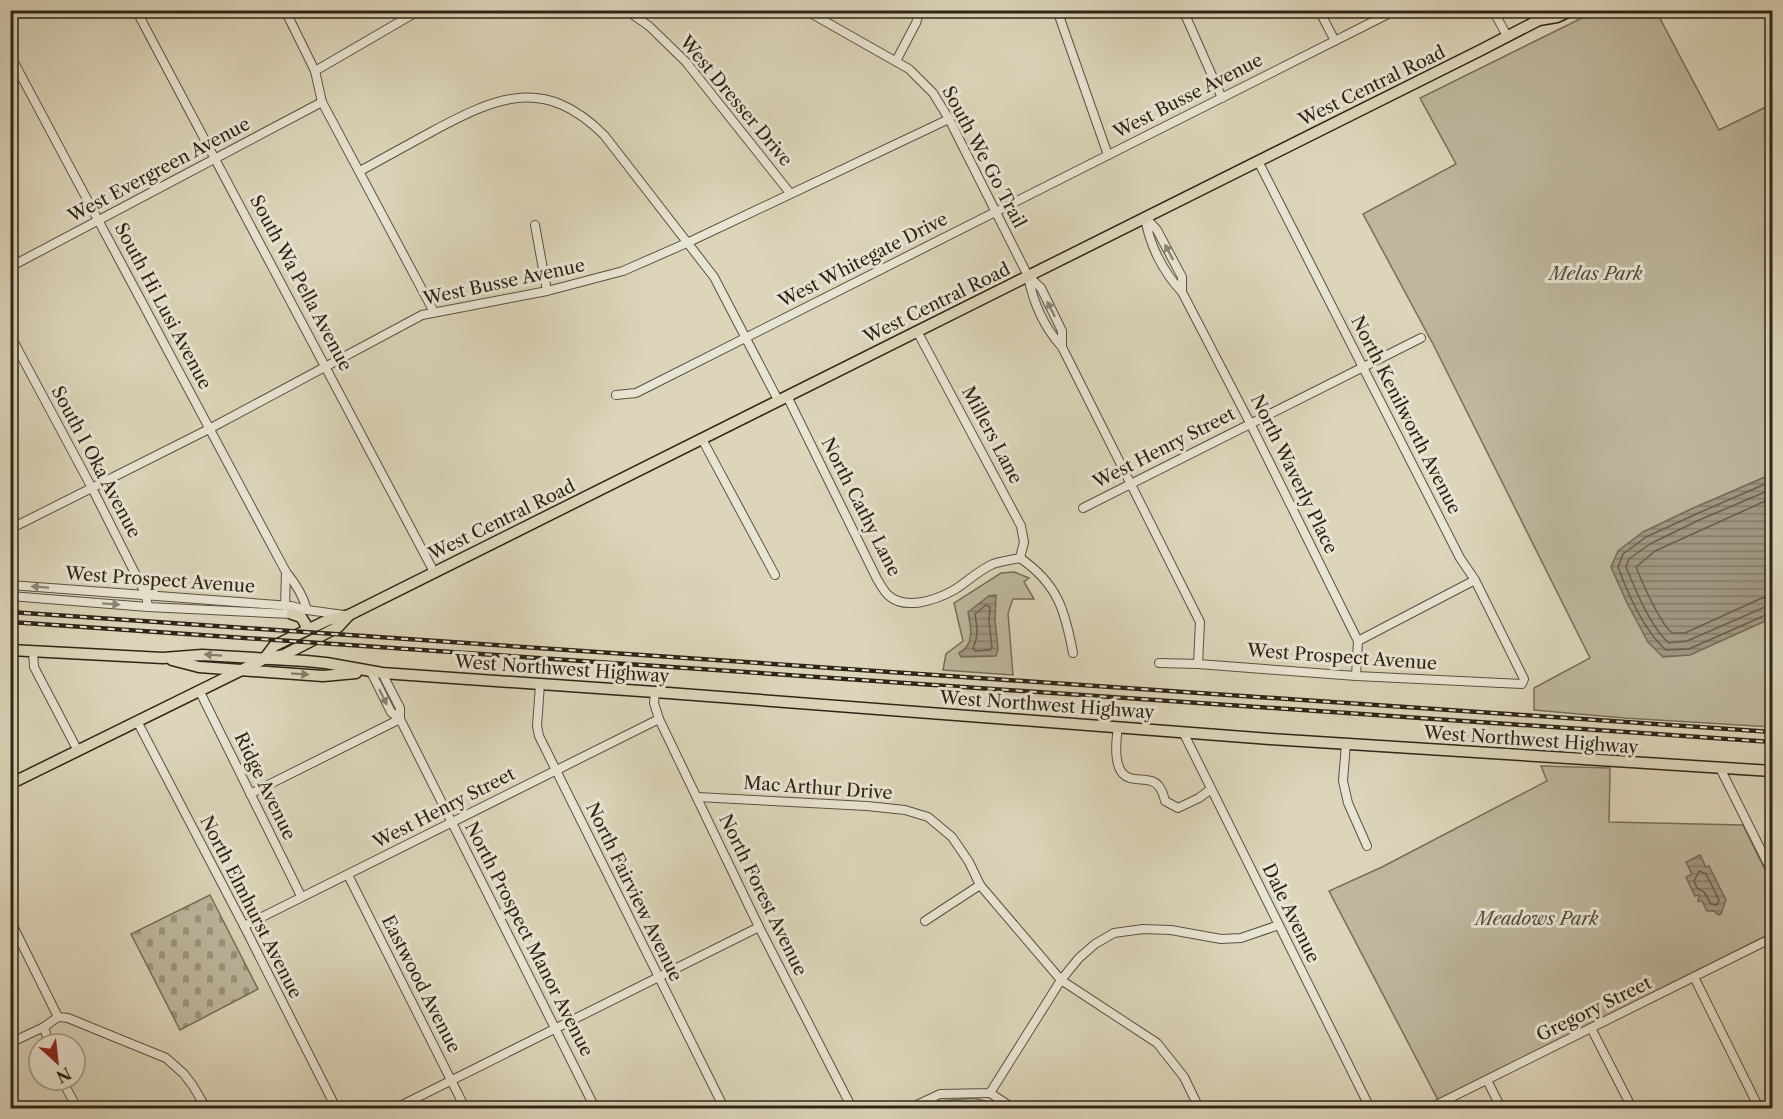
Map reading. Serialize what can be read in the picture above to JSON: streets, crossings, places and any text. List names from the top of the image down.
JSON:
{
  "streets": {
    "main road": ["West Central Road", "West Northwest Highway"],
    "street": [
      "West Busse Avenue",
      "West Dresser Drive",
      "South We Go Trail",
      "West Evergreen Avenue",
      "West Whitegate Drive",
      "South Wa Pella Avenue",
      "South Hi Lusi Avenue",
      "North Kenilworth Avenue",
      "Millers Lane",
      "West Henry Street",
      "South I Oka Avenue",
      "North Waverly Place",
      "North Cathy Lane",
      "West Prospect Avenue",
      "Ridge Avenue",
      "Mac Arthur Drive",
      "North Fairview Avenue",
      "North Forest Avenue",
      "North Elmhurst Avenue",
      "Dale Avenue",
      "North Prospect Manor Avenue",
      "Eastwood Avenue",
      "Gregory Street"
    ]
  },
  "crossings": [
    ["West Central Road", "South We Go Trail"],
    ["West Central Road", "South Wa Pella Avenue"],
    ["West Central Road", "North Kenilworth Avenue"],
    ["West Central Road", "Millers Lane"],
    ["West Central Road", "North Waverly Place"],
    ["West Central Road", "North Cathy Lane"],
    ["West Central Road", "West Prospect Avenue"],
    ["West Central Road", "West Northwest Highway"],
    ["West Central Road", "Ridge Avenue"],
    ["West Central Road", "North Elmhurst Avenue"],
    ["West Busse Avenue", "West Dresser Drive"],
    ["West Busse Avenue", "South We Go Trail"],
    ["West Busse Avenue", "West Whitegate Drive"],
    ["West Busse Avenue", "South Wa Pella Avenue"],
    ["West Busse Avenue", "South Hi Lusi Avenue"],
    ["West Busse Avenue", "South I Oka Avenue"],
    ["West Busse Avenue", "North Cathy Lane"],
    ["South We Go Trail", "West Whitegate Drive"],
    ["South We Go Trail", "West Henry Street"],
    ["South We Go Trail", "West Prospect Avenue"],
    ["West Evergreen Avenue", "South Wa Pella Avenue"],
    ["West Evergreen Avenue", "South Hi Lusi Avenue"],
    ["West Whitegate Drive", "North Cathy Lane"],
    ["South Hi Lusi Avenue", "West Prospect Avenue"],
    ["North Kenilworth Avenue", "West Henry Street"],
    ["North Kenilworth Avenue", "West Prospect Avenue"],
    ["Millers Lane", "North Cathy Lane"],
    ["West Henry Street", "North Waverly Place"],
    ["West Henry Street", "Ridge Avenue"],
    ["West Henry Street", "North Fairview Avenue"],
    ["West Henry Street", "North Forest Avenue"],
    ["West Henry Street", "North Elmhurst Avenue"],
    ["West Henry Street", "North Prospect Manor Avenue"],
    ["West Henry Street", "Eastwood Avenue"],
    ["South I Oka Avenue", "West Prospect Avenue"],
    ["North Waverly Place", "West Prospect Avenue"],
    ["West Northwest Highway", "North Fairview Avenue"],
    ["West Northwest Highway", "North Forest Avenue"],
    ["West Northwest Highway", "Dale Avenue"],
    ["West Northwest Highway", "North Prospect Manor Avenue"],
    ["Mac Arthur Drive", "North Forest Avenue"]
  ],
  "parks": ["Melas Park", "Meadows Park"],
  "north": "bottom right"
}
